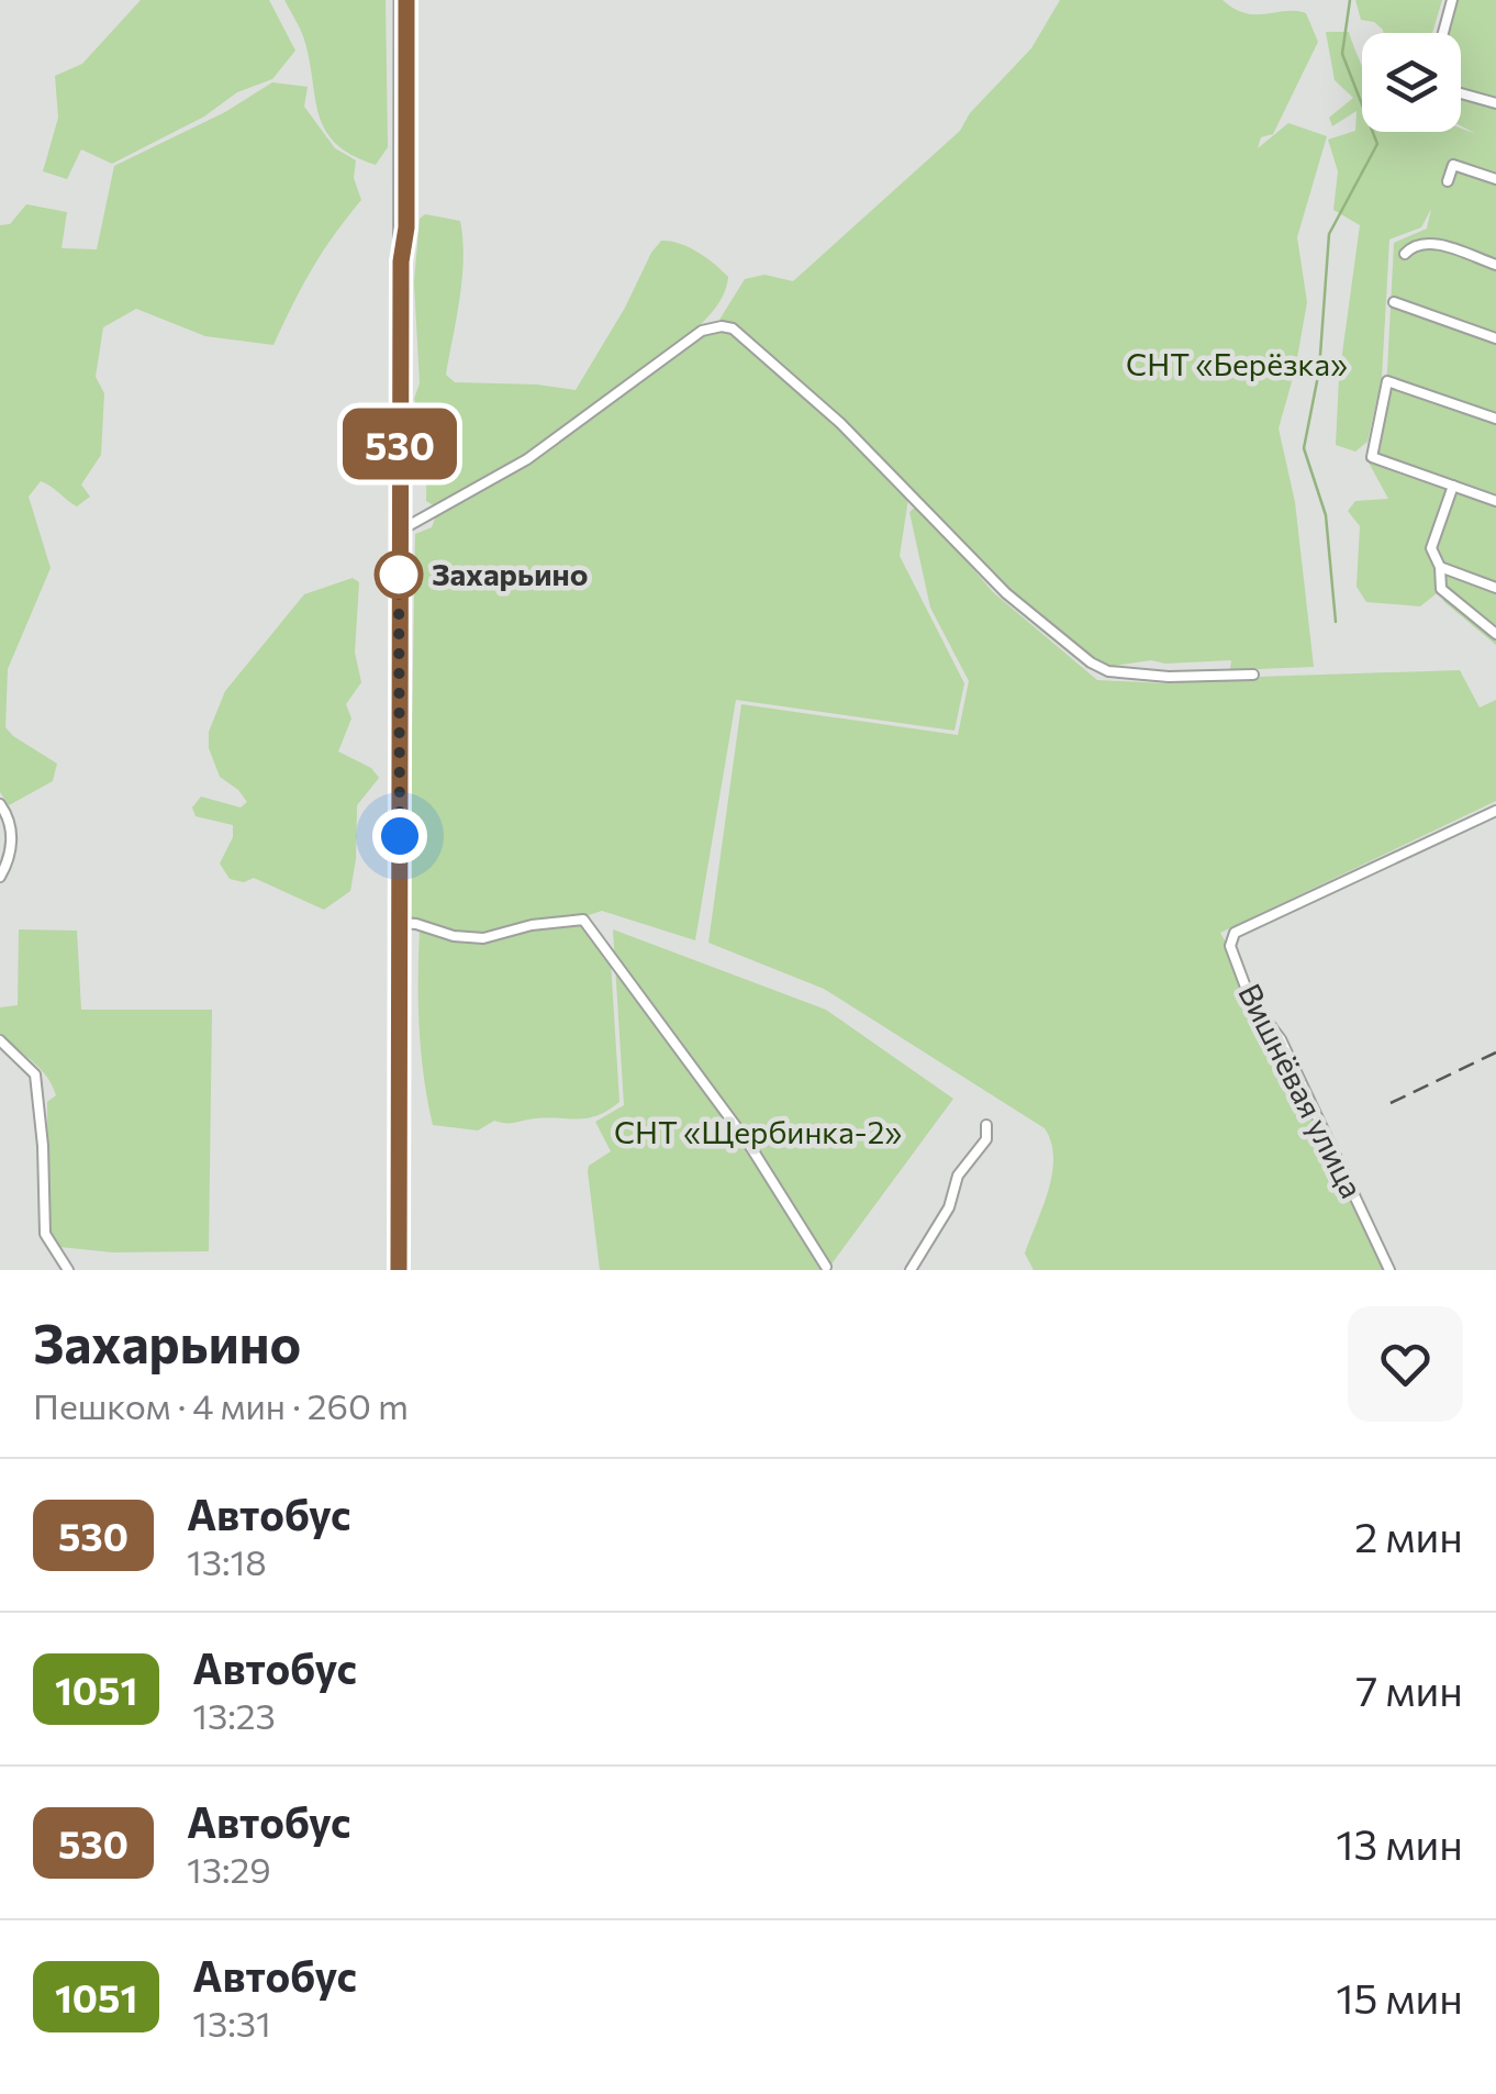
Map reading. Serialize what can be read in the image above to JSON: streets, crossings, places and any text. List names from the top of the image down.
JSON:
{
  "streets": {
    "street": ["Вишнёвая улица"]
  },
  "parks": ["СНТ «Берёзка»", "СНТ «Щербинка-2»"],
  "places": ["Захарьино"],
  "lines": ["bus line 530"],
  "page": {
    "on_map": "530",
    "heading": ["Захарьино", "Пешком · 4 мин · 260 m"],
    "list": [
      {
        "mark": "530",
        "name": "Автобус",
        "note": "13:18",
        "value": "2 мин"
      },
      {
        "mark": "1051",
        "name": "Автобус",
        "note": "13:23",
        "value": "7 мин"
      },
      {
        "mark": "530",
        "name": "Автобус",
        "note": "13:29",
        "value": "13 мин"
      },
      {
        "mark": "1051",
        "name": "Автобус",
        "note": "13:31",
        "value": "15 мин"
      }
    ]
  }
}
